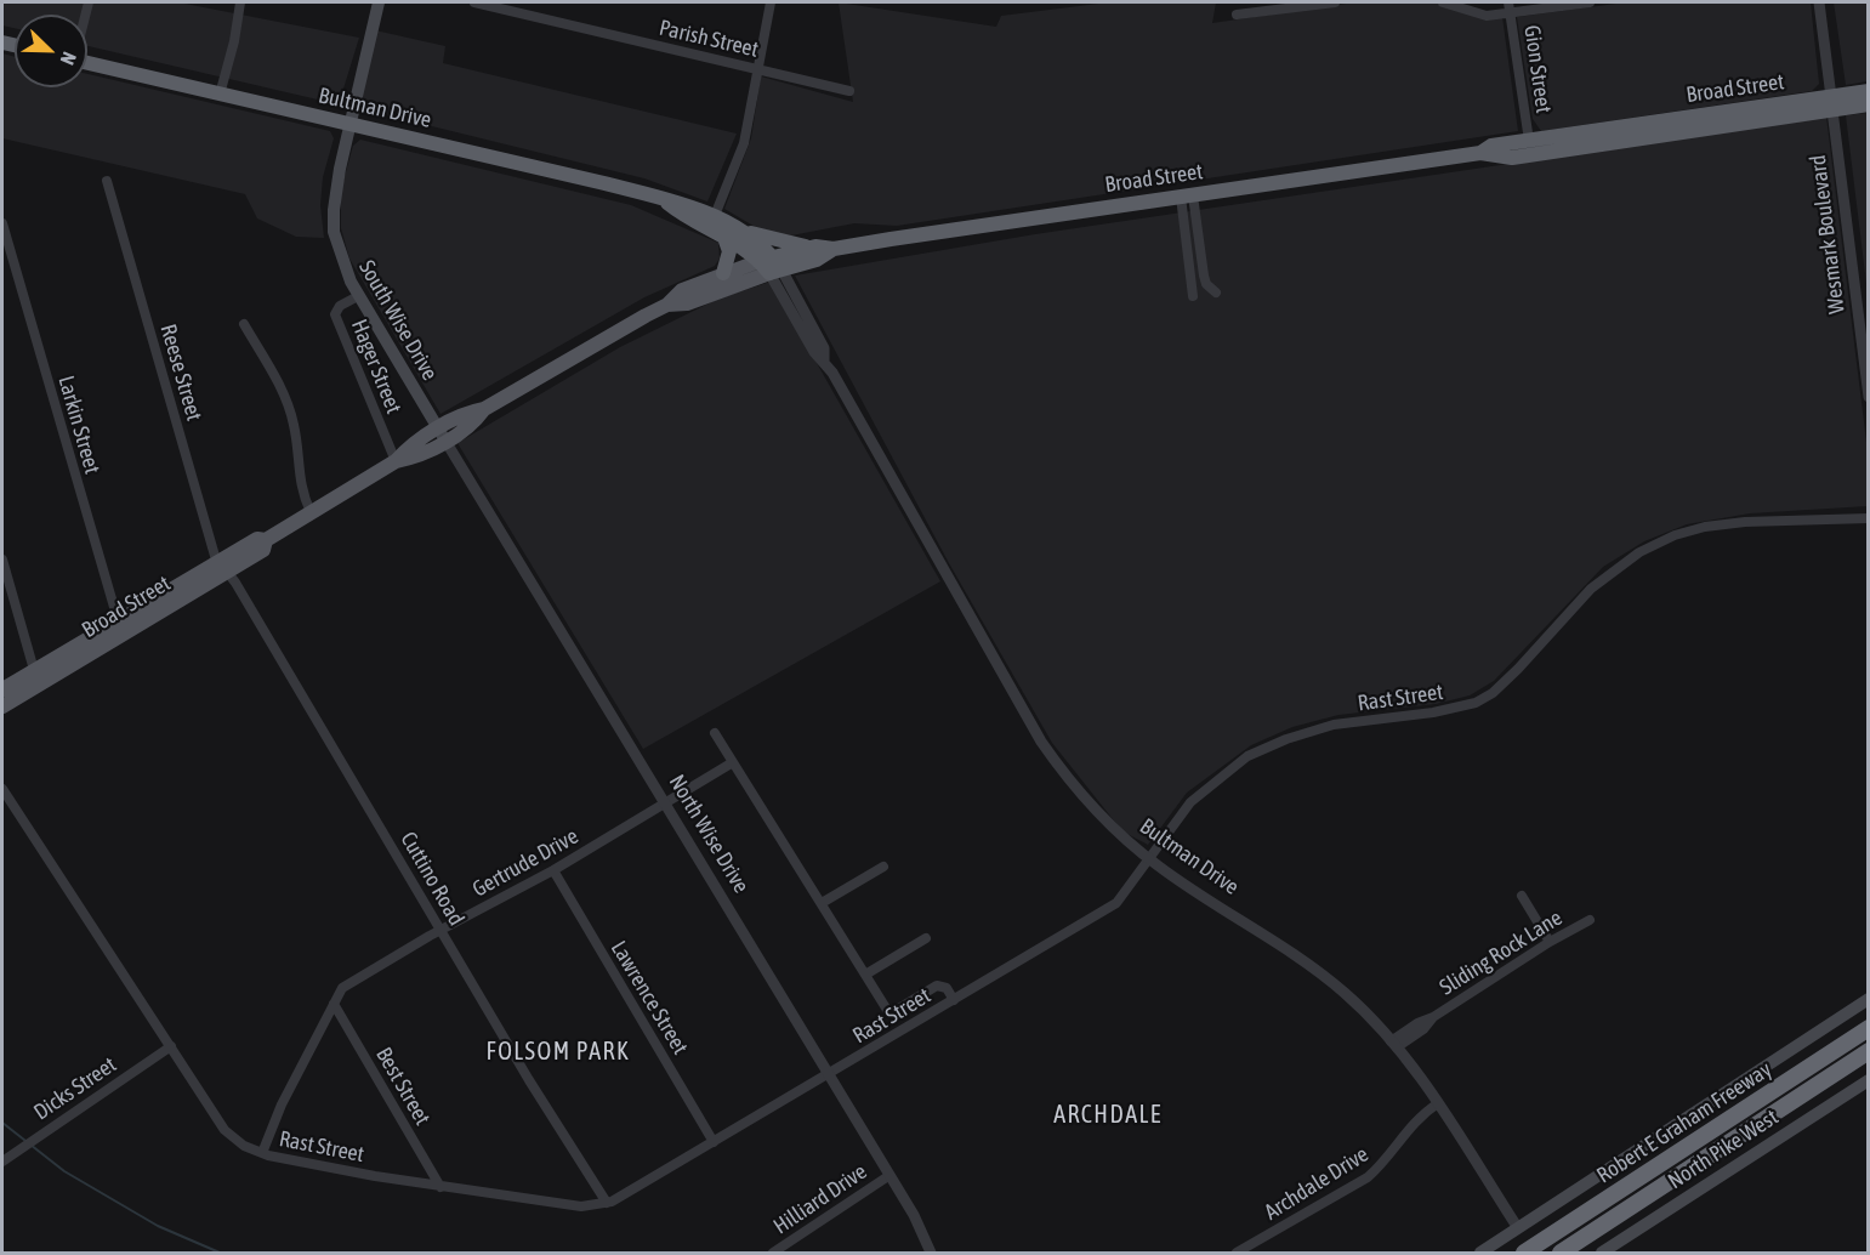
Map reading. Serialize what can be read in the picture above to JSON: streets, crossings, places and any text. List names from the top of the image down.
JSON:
{
  "streets": {
    "highway": ["Broad Street", "Bultman Drive", "Robert E Graham Freeway"],
    "main road": ["South Wise Drive", "North Pike West"],
    "street": [
      "Parish Street",
      "Gion Street",
      "Wesmark Boulevard",
      "Hager Street",
      "Reese Street",
      "Larkin Street",
      "Rast Street",
      "North Wise Drive",
      "Gertrude Drive",
      "Cuttino Road",
      "Sliding Rock Lane",
      "Lawrence Street",
      "Best Street",
      "Dicks Street",
      "Archdale Drive",
      "Hilliard Drive"
    ]
  },
  "crossings": [
    ["Gion Street", "Broad Street"],
    ["Broad Street", "Bultman Drive"],
    ["Broad Street", "Wesmark Boulevard"],
    ["Broad Street", "South Wise Drive"],
    ["Broad Street", "Hager Street"],
    ["Broad Street", "Reese Street"],
    ["Broad Street", "Larkin Street"],
    ["Broad Street", "North Wise Drive"],
    ["Broad Street", "Cuttino Road"],
    ["Bultman Drive", "South Wise Drive"],
    ["Bultman Drive", "Rast Street"],
    ["Bultman Drive", "Sliding Rock Lane"],
    ["Bultman Drive", "Archdale Drive"],
    ["South Wise Drive", "Hager Street"],
    ["South Wise Drive", "North Wise Drive"],
    ["Reese Street", "Cuttino Road"],
    ["Rast Street", "North Wise Drive"],
    ["Rast Street", "Gertrude Drive"],
    ["Rast Street", "Cuttino Road"],
    ["Rast Street", "Lawrence Street"],
    ["Rast Street", "Best Street"],
    ["Rast Street", "Dicks Street"],
    ["North Wise Drive", "Gertrude Drive"],
    ["North Wise Drive", "Hilliard Drive"],
    ["Gertrude Drive", "Cuttino Road"],
    ["Gertrude Drive", "Lawrence Street"],
    ["Gertrude Drive", "Best Street"]
  ],
  "districts": ["FOLSOM PARK", "ARCHDALE"],
  "north": "bottom right"
}
